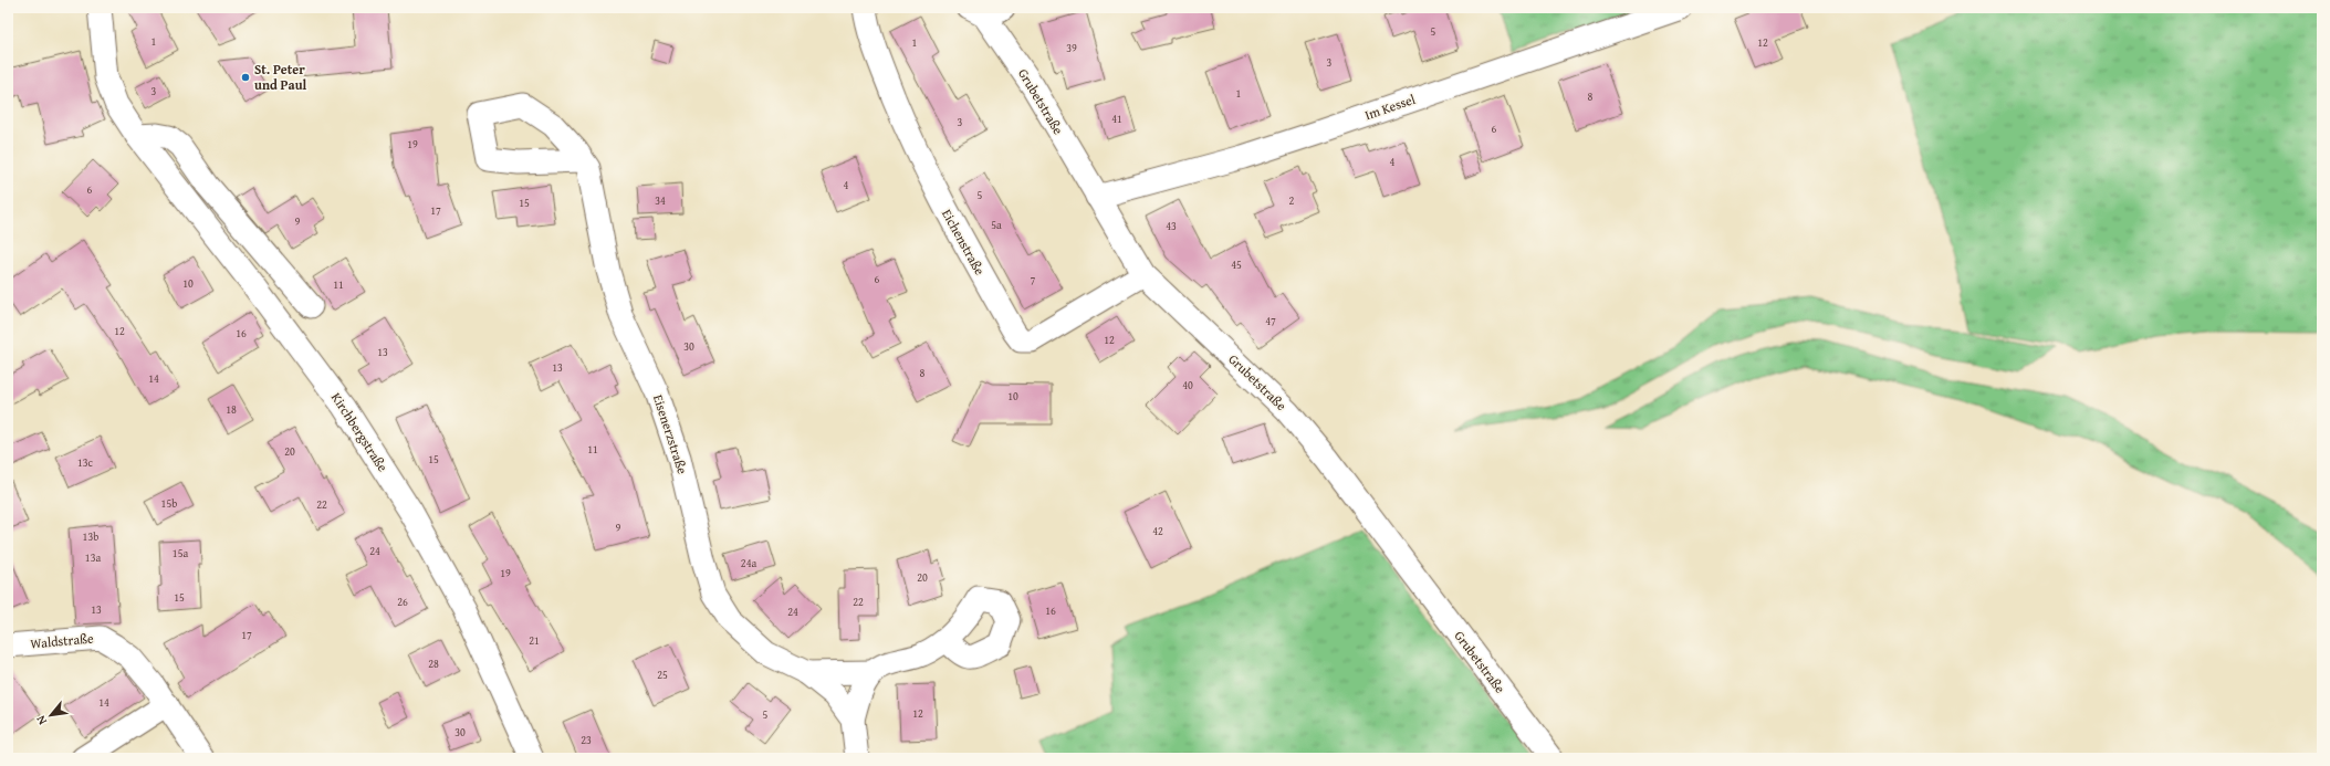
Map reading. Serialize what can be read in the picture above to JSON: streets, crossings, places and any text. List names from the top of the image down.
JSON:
{
  "streets": {
    "street": [
      "Grubetstraße",
      "Im Kessel",
      "Eichenstraße",
      "Kirchbergstraße",
      "Eisenerzstraße",
      "Waldstraße"
    ]
  },
  "crossings": [
    ["Grubetstraße", "Im Kessel"],
    ["Grubetstraße", "Eichenstraße"]
  ],
  "places": ["St. Peter und Paul"],
  "house_numbers": [
    "5",
    "1",
    "1",
    "12",
    "39",
    "3",
    "3",
    "1",
    "8",
    "41",
    "3",
    "6",
    "19",
    "4",
    "4",
    "6",
    "5",
    "34",
    "2",
    "15",
    "17",
    "9",
    "5a",
    "43",
    "45",
    "6",
    "7",
    "10",
    "11",
    "47",
    "12",
    "16",
    "12",
    "30",
    "13",
    "13",
    "8",
    "14",
    "40",
    "10",
    "18",
    "11",
    "20",
    "15",
    "13c",
    "15b",
    "22",
    "9",
    "42",
    "13b",
    "24",
    "15a",
    "13a",
    "24a",
    "19",
    "20",
    "15",
    "26",
    "22",
    "13",
    "16",
    "24",
    "17",
    "21",
    "28",
    "25",
    "14",
    "12",
    "5",
    "30",
    "23"
  ],
  "north": "bottom left"
}
